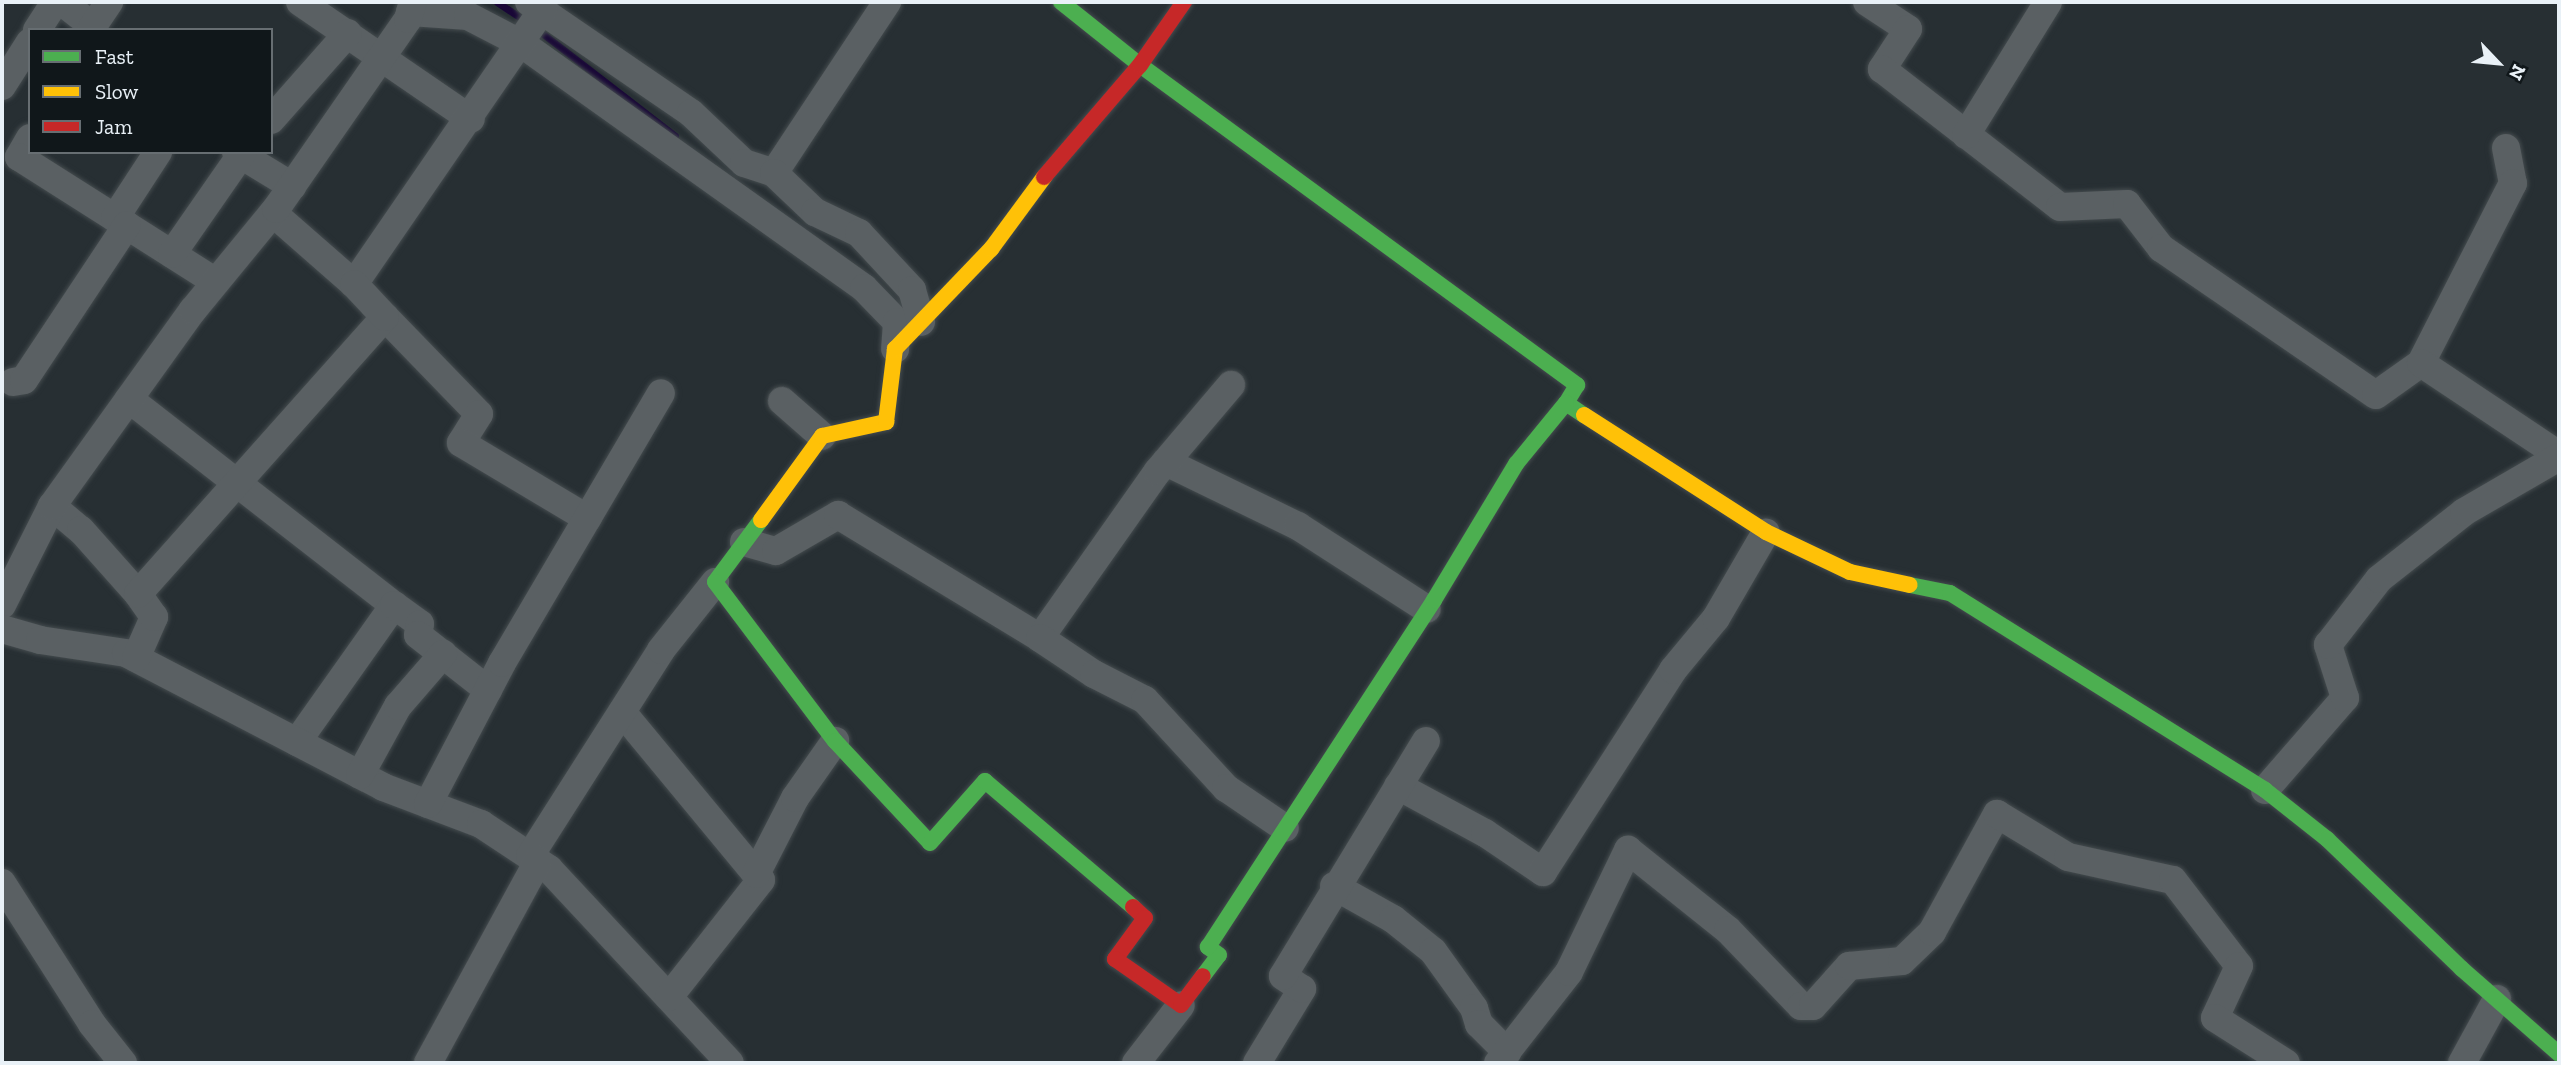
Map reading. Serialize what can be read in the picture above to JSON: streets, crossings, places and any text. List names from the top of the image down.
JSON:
{
  "legend": ["Fast", "Slow", "Jam"],
  "north": "bottom right"
}
